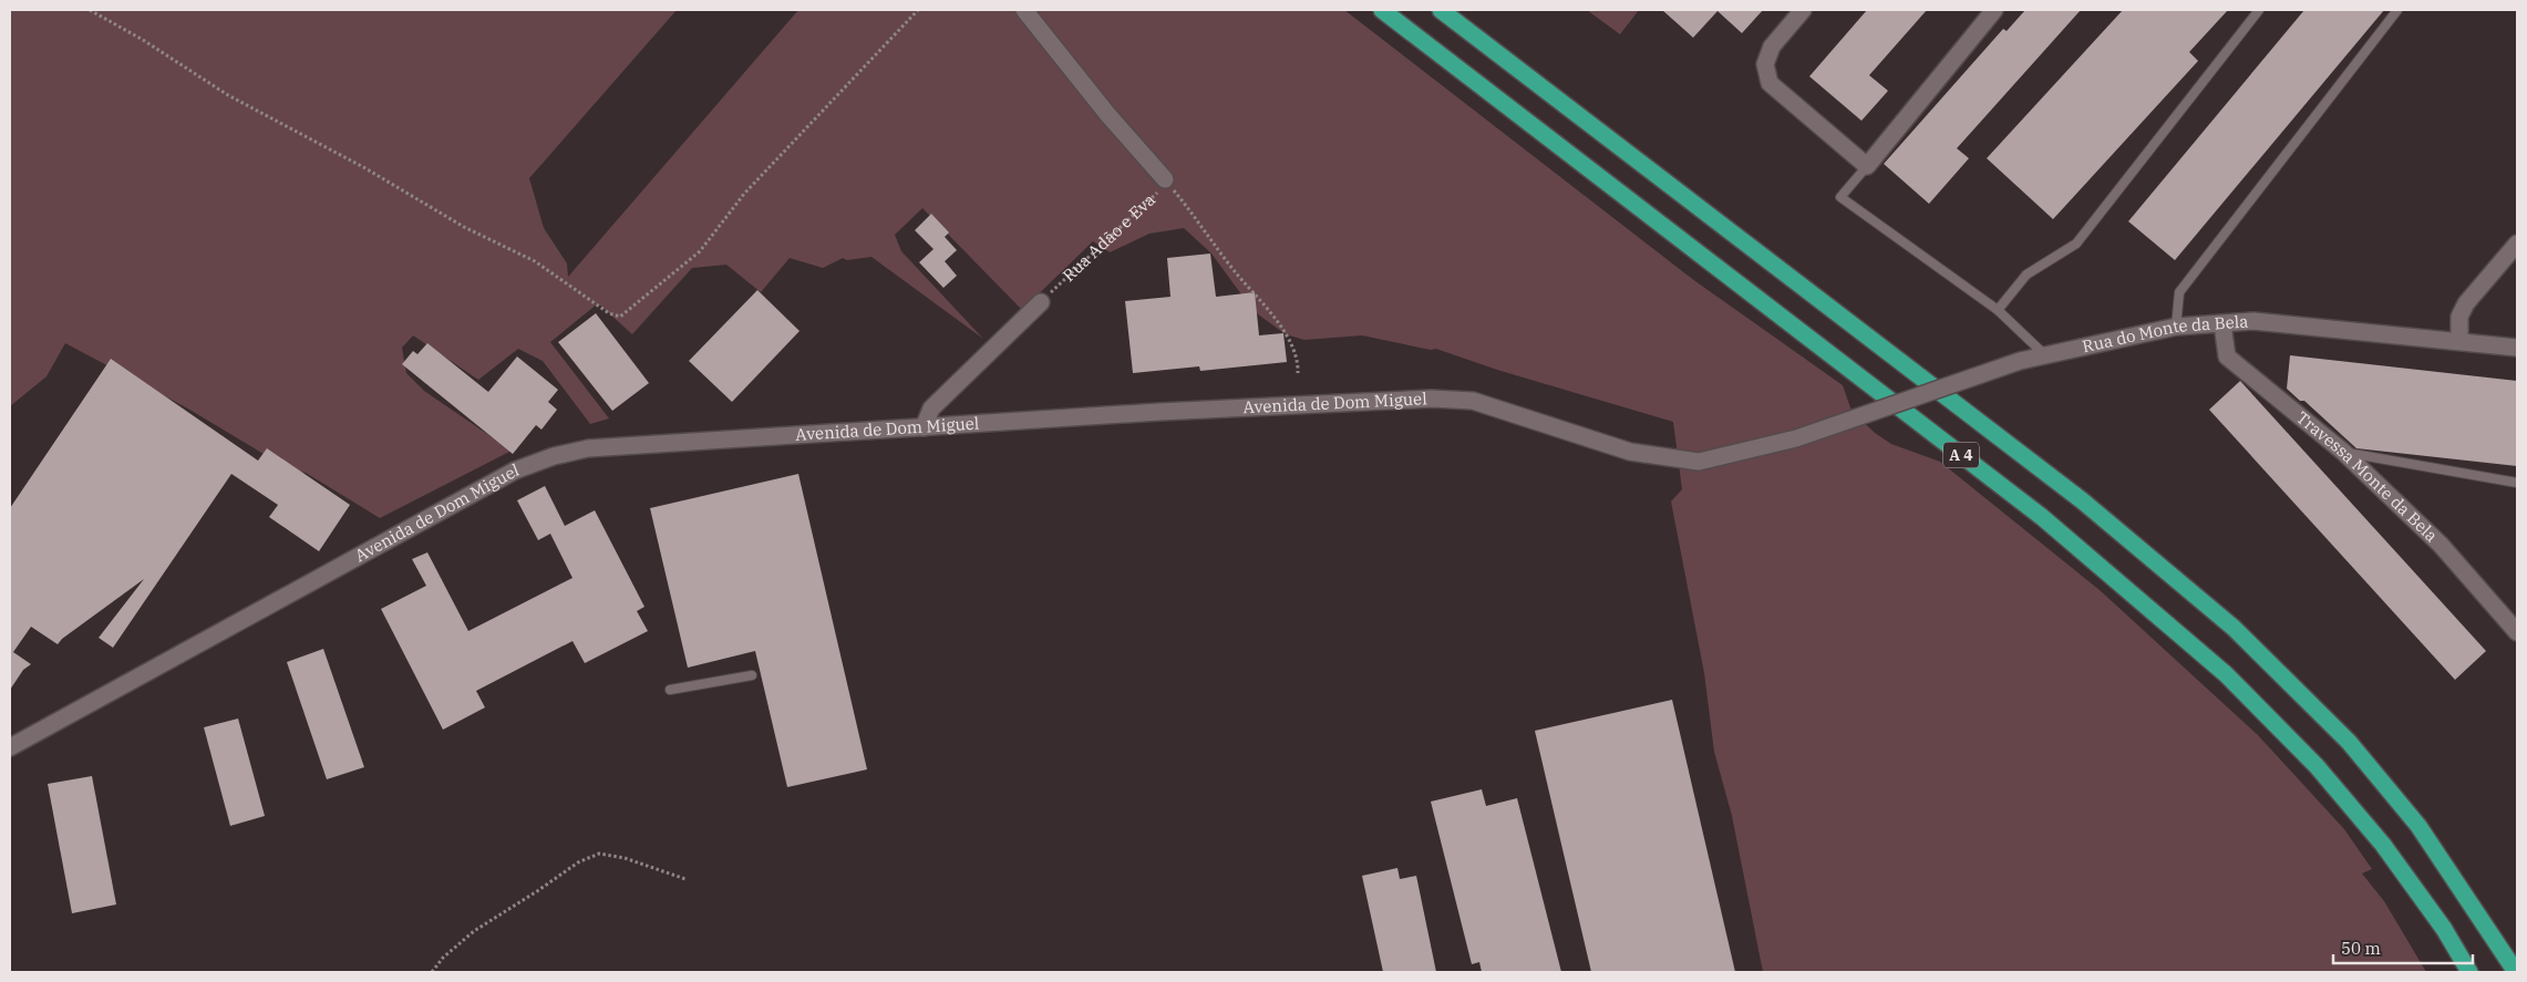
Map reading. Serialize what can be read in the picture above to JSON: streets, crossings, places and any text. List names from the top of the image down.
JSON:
{
  "streets": {
    "highway": ["A 4"],
    "street": [
      "Rua Adão e Eva",
      "Rua do Monte da Bela",
      "Avenida de Dom Miguel",
      "Travessa Monte da Bela"
    ]
  },
  "crossings": [
    ["Rua do Monte da Bela", "Avenida de Dom Miguel"],
    ["Rua do Monte da Bela", "Travessa Monte da Bela"]
  ],
  "scale_bar": "50 m"
}
